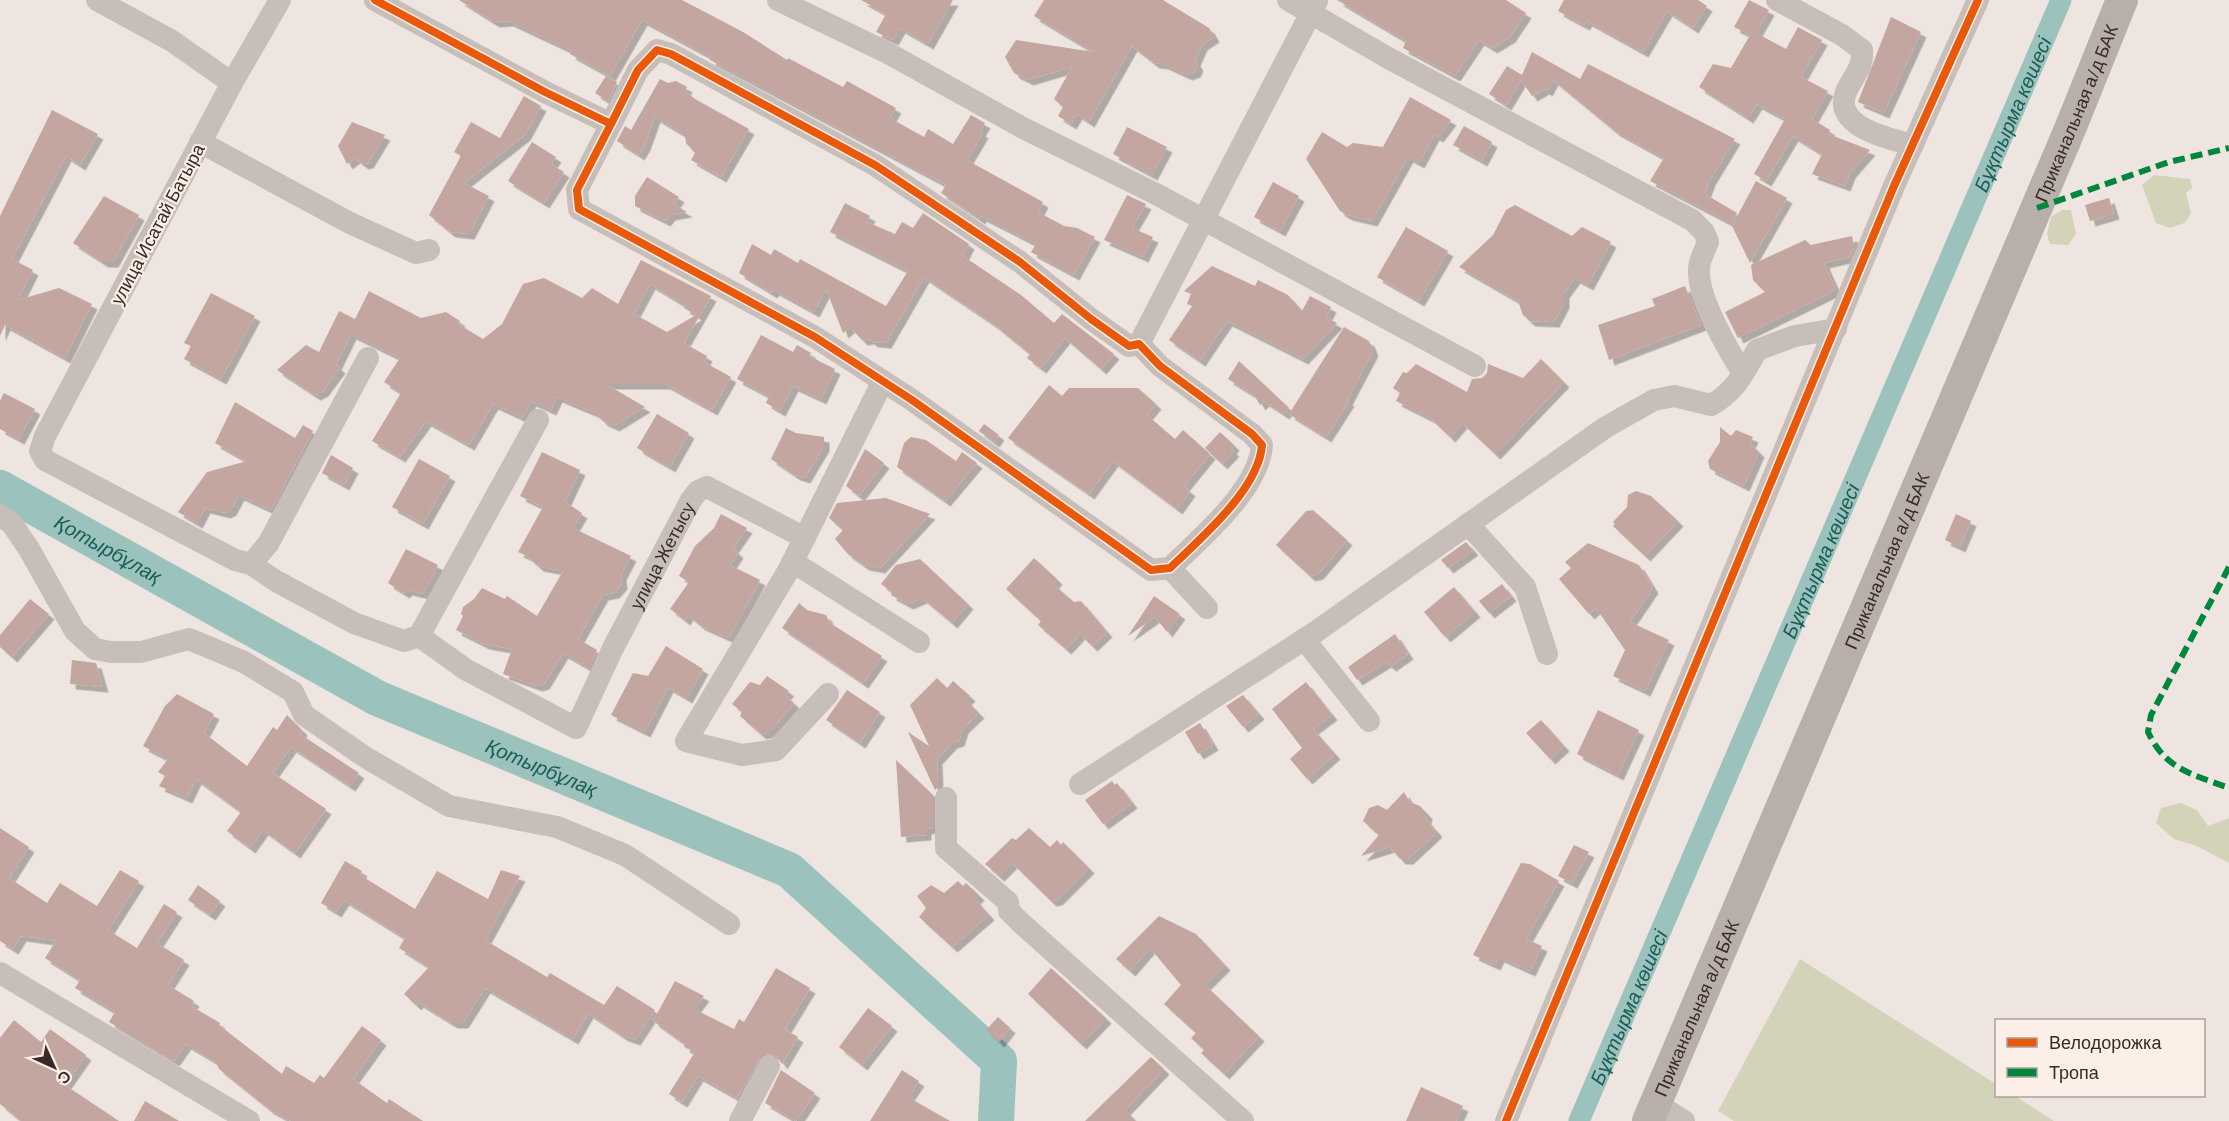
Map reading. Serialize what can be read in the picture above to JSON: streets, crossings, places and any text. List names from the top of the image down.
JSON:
{
  "streets": {
    "main road": ["Приканальная а/д БАК"],
    "street": ["улица Исатай Батыра", "улица Жетысу"]
  },
  "water": ["Бұқтырма көшесі", "Қотырбұлақ"],
  "legend": ["Велодорожка", "Тропа"],
  "north": "bottom right"
}
